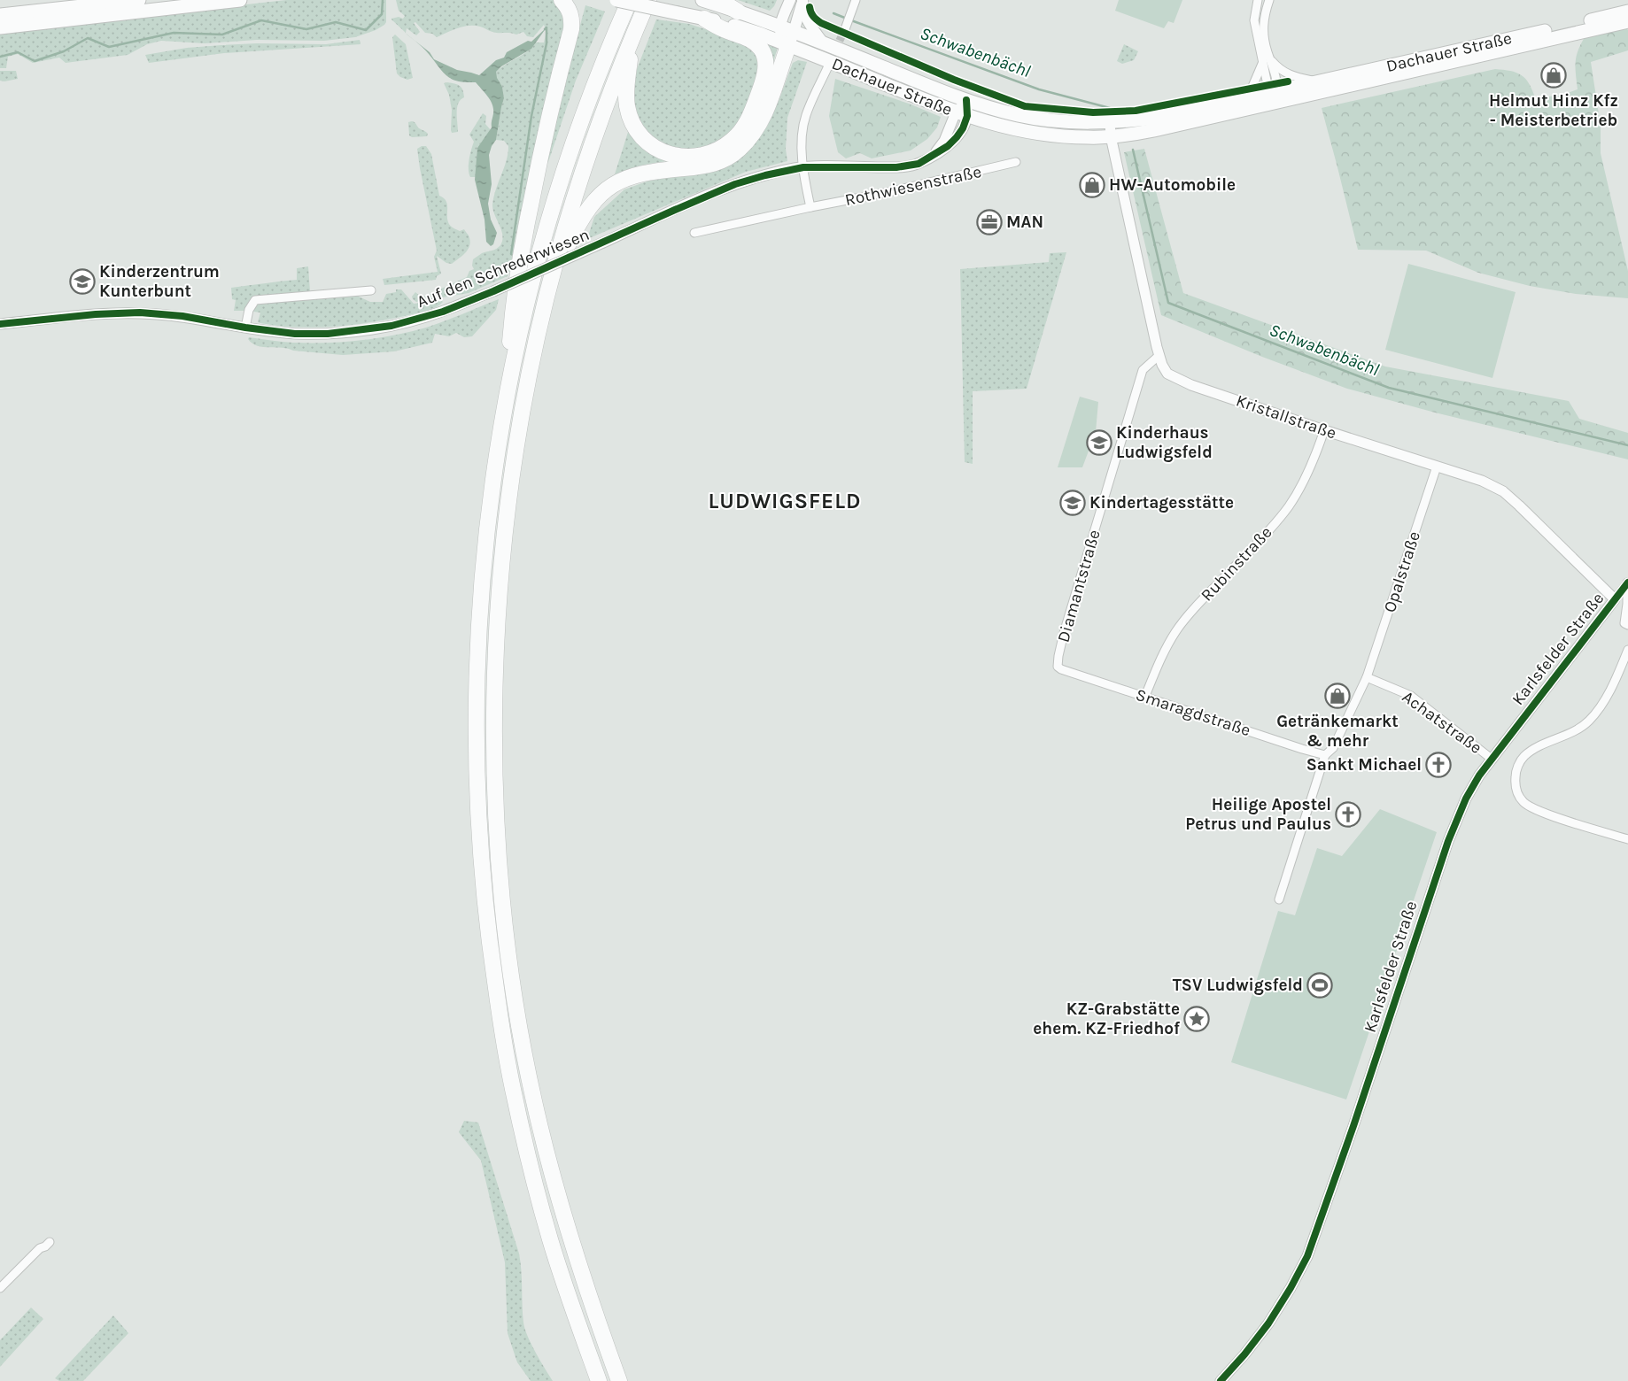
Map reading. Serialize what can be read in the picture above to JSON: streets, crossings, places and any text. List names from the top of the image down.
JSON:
{
  "streets": {
    "main road": ["Dachauer Straße"],
    "street": [
      "Rothwiesenstraße",
      "Auf den Schrederwiesen",
      "Kristallstraße",
      "Rubinstraße",
      "Opalstraße",
      "Diamantstraße",
      "Karlsfelder Straße",
      "Smaragdstraße",
      "Achatstraße"
    ]
  },
  "crossings": [
    ["Dachauer Straße", "Auf den Schrederwiesen"],
    ["Dachauer Straße", "Kristallstraße"],
    ["Kristallstraße", "Rubinstraße"],
    ["Kristallstraße", "Opalstraße"],
    ["Kristallstraße", "Diamantstraße"],
    ["Kristallstraße", "Karlsfelder Straße"],
    ["Rubinstraße", "Smaragdstraße"],
    ["Opalstraße", "Smaragdstraße"],
    ["Opalstraße", "Achatstraße"],
    ["Diamantstraße", "Smaragdstraße"],
    ["Karlsfelder Straße", "Achatstraße"]
  ],
  "districts": ["LUDWIGSFELD"],
  "water": ["Schwabenbächl"],
  "places": {
    "shop": ["Helmut Hinz Kfz - Meisterbetrieb", "HW-Automobile", "Getränkemarkt & mehr"],
    "office": ["MAN"],
    "school or university": ["Kinderzentrum Kunterbunt", "Kinderhaus Ludwigsfeld", "Kindertagesstätte"],
    "church": ["Sankt Michael", "Heilige Apostel Petrus und Paulus"],
    "sports": ["TSV Ludwigsfeld"],
    "place": ["KZ-Grabstätte ehem. KZ-Friedhof"]
  }
}
